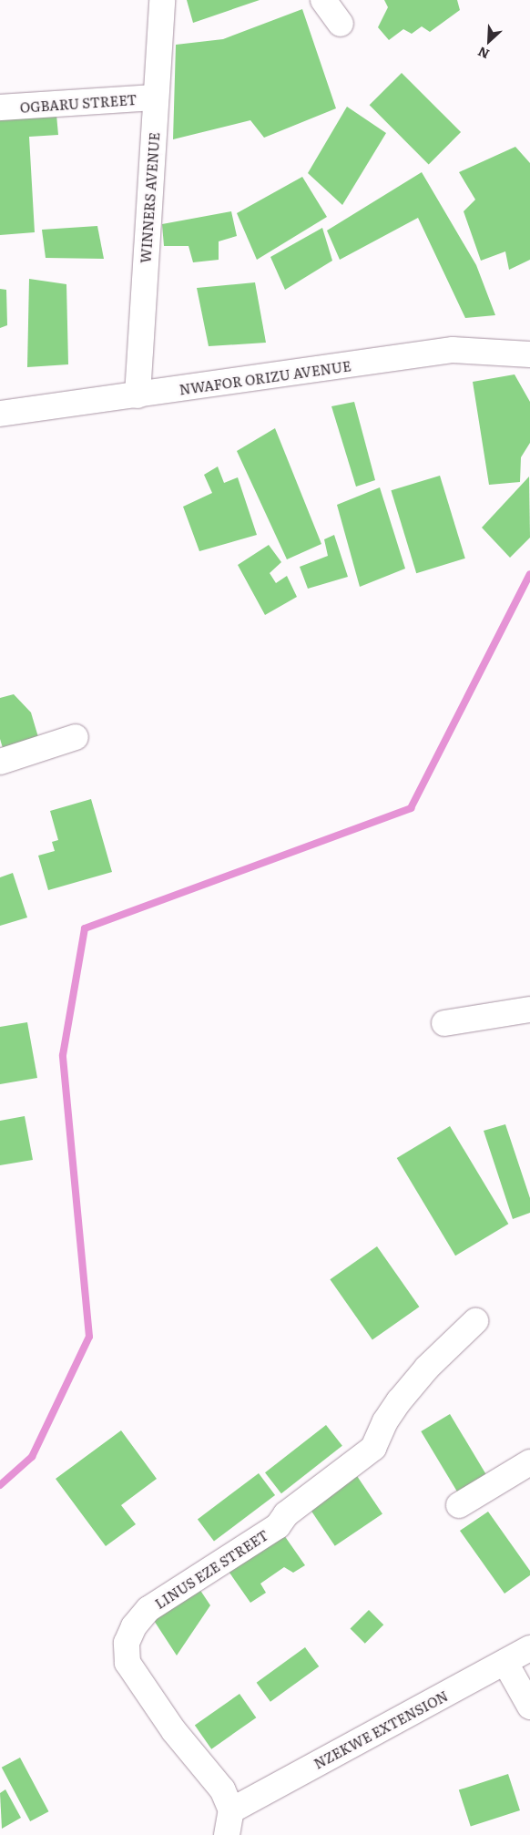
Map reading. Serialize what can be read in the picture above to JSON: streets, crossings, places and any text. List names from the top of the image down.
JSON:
{
  "streets": {
    "street": [
      "OGBARU STREET",
      "WINNERS AVENUE",
      "NWAFOR ORIZU AVENUE",
      "LINUS EZE STREET",
      "NZEKWE EXTENSION"
    ]
  },
  "crossings": [
    ["OGBARU STREET", "WINNERS AVENUE"],
    ["WINNERS AVENUE", "NWAFOR ORIZU AVENUE"],
    ["LINUS EZE STREET", "NZEKWE EXTENSION"]
  ],
  "north": "bottom left"
}
